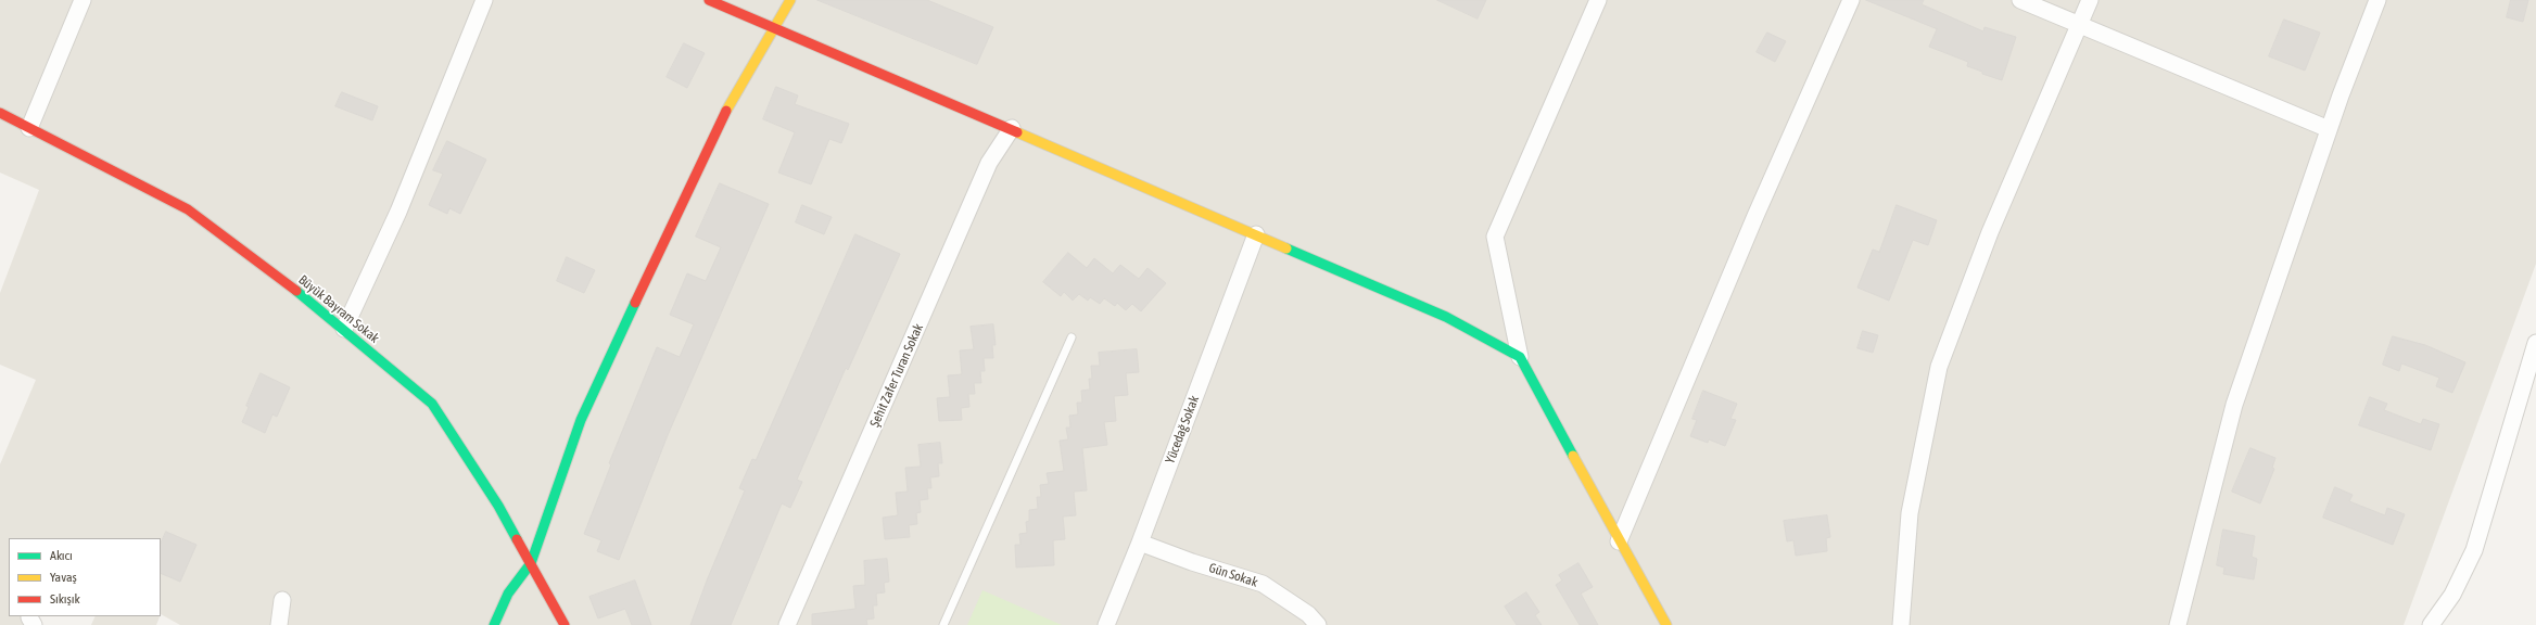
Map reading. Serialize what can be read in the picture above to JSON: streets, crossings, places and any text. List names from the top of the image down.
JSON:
{
  "streets": {
    "street": [
      "Büyük Bayram Sokak",
      "Şehit Zafer Turan Sokak",
      "Yücedağ Sokak",
      "Gün Sokak"
    ]
  },
  "crossings": [
    ["Yücedağ Sokak", "Gün Sokak"]
  ],
  "legend": ["Akıcı", "Yavaş", "Sıkışık"]
}
